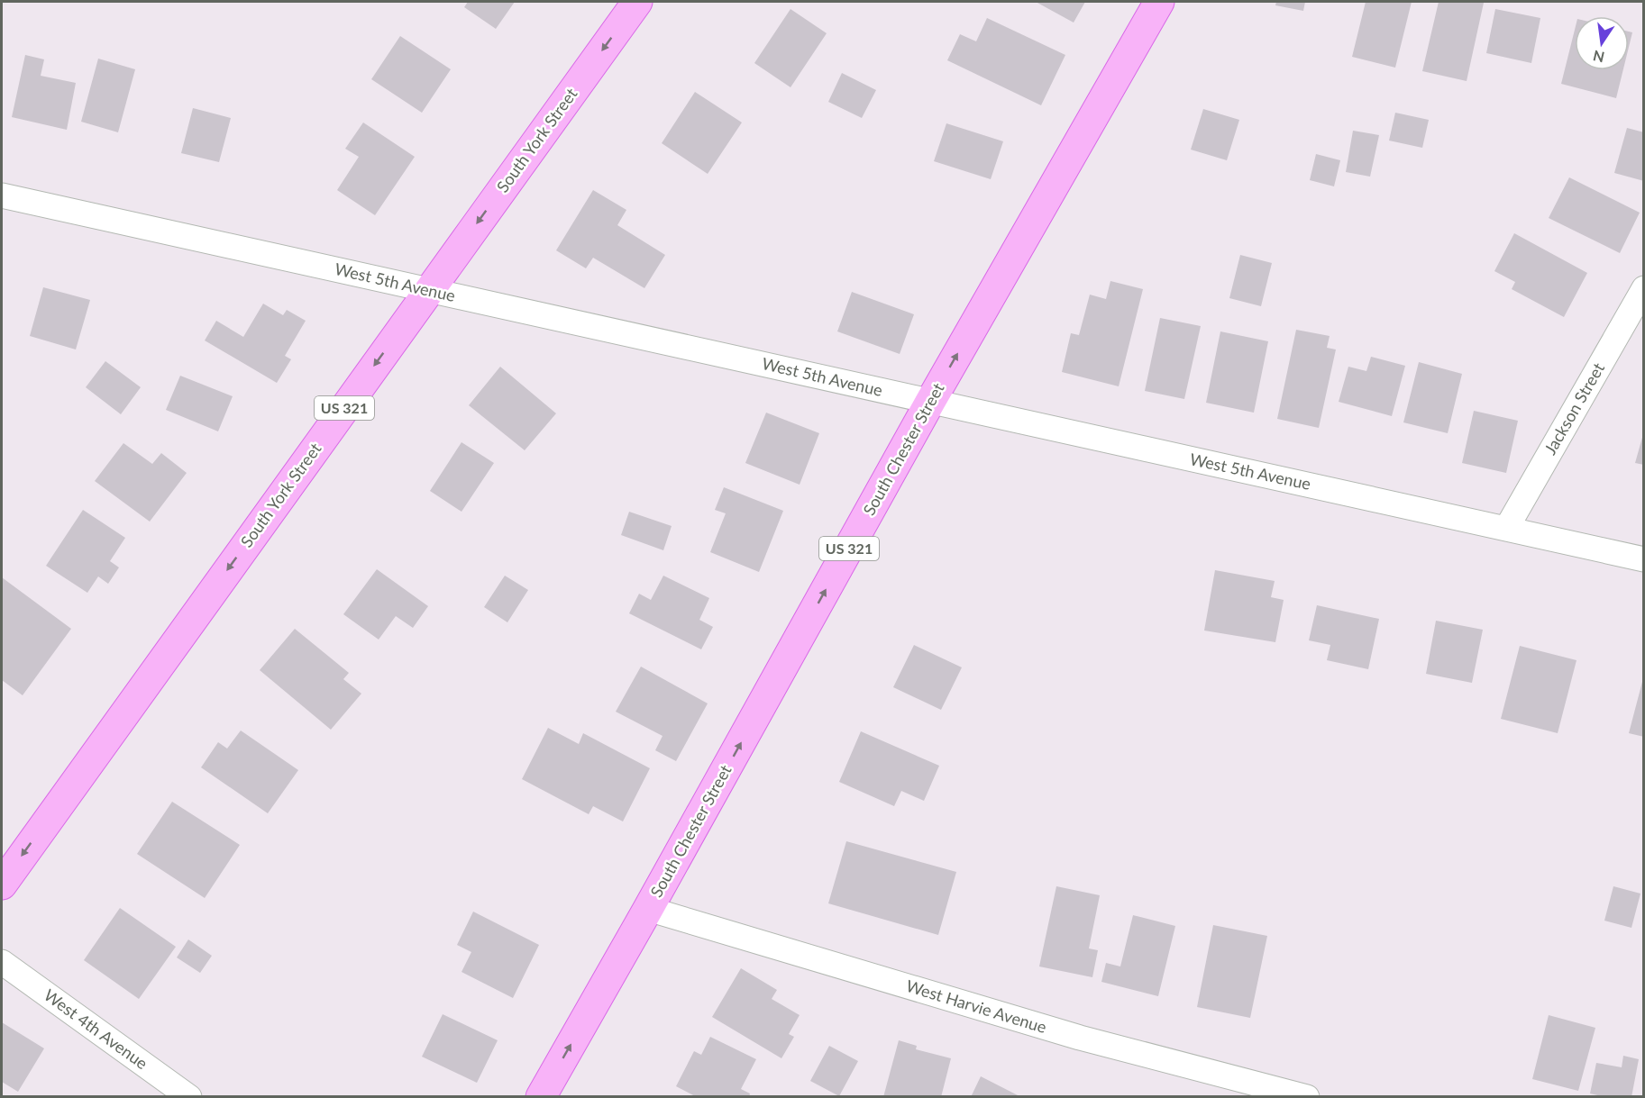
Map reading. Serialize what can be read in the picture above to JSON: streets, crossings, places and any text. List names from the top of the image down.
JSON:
{
  "streets": {
    "main road": ["South York Street", "US 321", "South Chester Street"],
    "street": [
      "West 5th Avenue",
      "Jackson Street",
      "West Harvie Avenue",
      "West 4th Avenue"
    ]
  },
  "crossings": [
    ["South York Street", "West 5th Avenue"],
    ["West 5th Avenue", "Jackson Street"],
    ["West 5th Avenue", "South Chester Street"],
    ["South Chester Street", "West Harvie Avenue"]
  ],
  "one_way": ["South York Street", "South Chester Street"],
  "north": "bottom"
}
